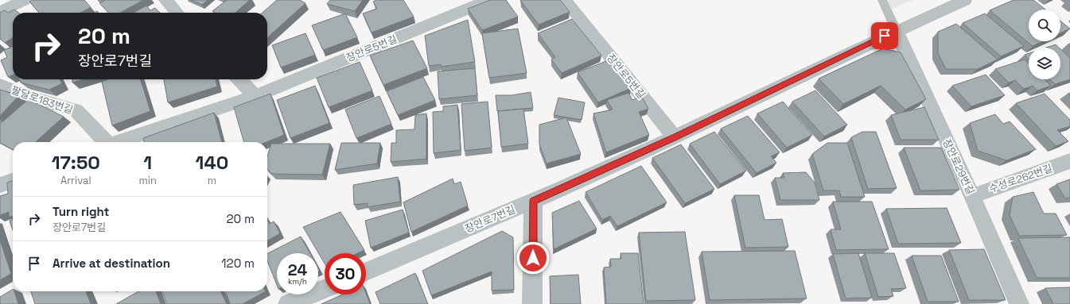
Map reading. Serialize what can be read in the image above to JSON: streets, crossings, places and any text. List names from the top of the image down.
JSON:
{
  "streets": {
    "street": [
      "장안로5번길",
      "팔달로183번길",
      "장안로29번길",
      "수성로262번길",
      "장안로7번길"
    ]
  },
  "crossings": [
    ["장안로5번길", "장안로7번길"],
    ["장안로29번길", "수성로262번길"],
    ["장안로29번길", "장안로7번길"]
  ],
  "page": {
    "turn": ["20 m", "장안로7번길"],
    "eta": [
      "17:50",
      "Arrival",
      "1",
      "min",
      "140",
      "m"
    ],
    "list": [
      {
        "name": "Turn right",
        "note": "장안로7번길",
        "value": "20 m"
      },
      {
        "name": "Arrive at destination",
        "value": "120 m"
      }
    ],
    "speed": "24 km/h",
    "limit": "30"
  }
}
